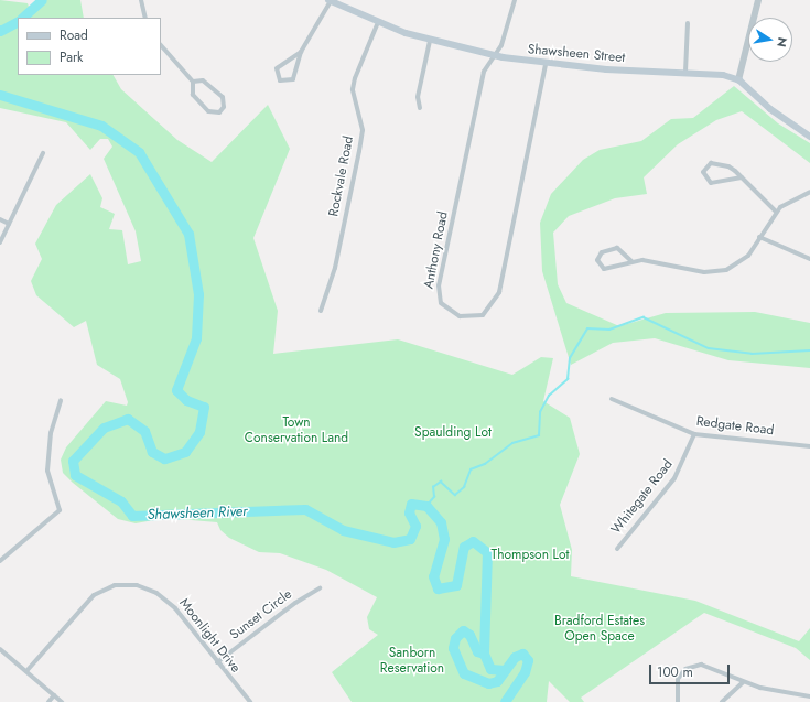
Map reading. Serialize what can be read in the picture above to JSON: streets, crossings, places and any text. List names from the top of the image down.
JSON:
{
  "streets": {
    "main road": ["Shawsheen Street"],
    "street": [
      "Rockvale Road",
      "Anthony Road",
      "Redgate Road",
      "Whitegate Road",
      "Sunset Circle",
      "Moonlight Drive"
    ]
  },
  "crossings": [
    ["Shawsheen Street", "Rockvale Road"],
    ["Shawsheen Street", "Anthony Road"],
    ["Redgate Road", "Whitegate Road"],
    ["Sunset Circle", "Moonlight Drive"]
  ],
  "water": ["Shawsheen River"],
  "parks": [
    "Town Conservation Land",
    "Spaulding Lot",
    "Thompson Lot",
    "Bradford Estates Open Space",
    "Sanborn Reservation"
  ],
  "legend": ["Road", "Park"],
  "scale_bar": "100 m",
  "north": "right"
}
